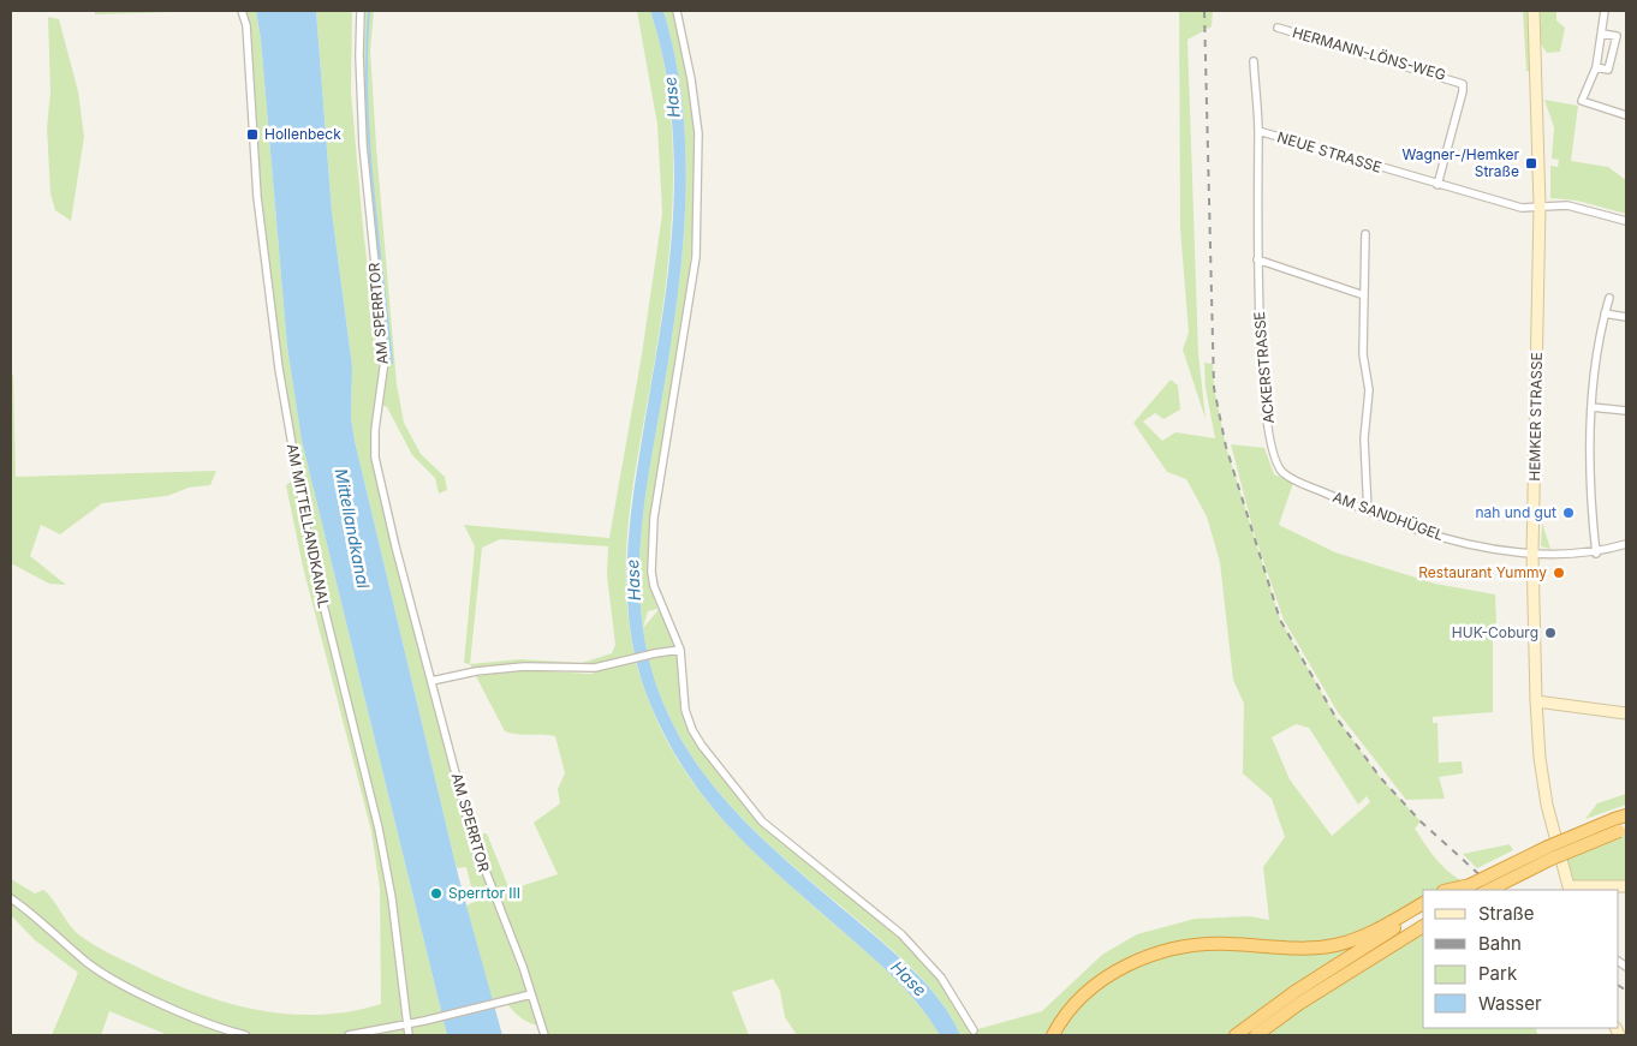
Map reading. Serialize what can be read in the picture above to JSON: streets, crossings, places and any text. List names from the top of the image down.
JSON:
{
  "streets": {
    "main road": ["HEMKER STRASSE"],
    "street": [
      "HERMANN-LÖNS-WEG",
      "NEUE STRASSE",
      "AM SPERRTOR",
      "ACKERSTRASSE",
      "AM SANDHÜGEL",
      "AM MITTELLANDKANAL"
    ]
  },
  "crossings": [
    ["HERMANN-LÖNS-WEG", "NEUE STRASSE"],
    ["NEUE STRASSE", "ACKERSTRASSE"],
    ["NEUE STRASSE", "HEMKER STRASSE"],
    ["ACKERSTRASSE", "AM SANDHÜGEL"],
    ["HEMKER STRASSE", "AM SANDHÜGEL"]
  ],
  "water": ["Hase", "Mittellandkanal"],
  "places": {
    "transit": ["Hollenbeck", "Wagner-/Hemker Straße"],
    "other": [
      "nah und gut",
      "Restaurant Yummy",
      "HUK-Coburg",
      "Sperrtor III"
    ]
  },
  "legend": [
    "Straße",
    "Bahn",
    "Park",
    "Wasser"
  ]
}
